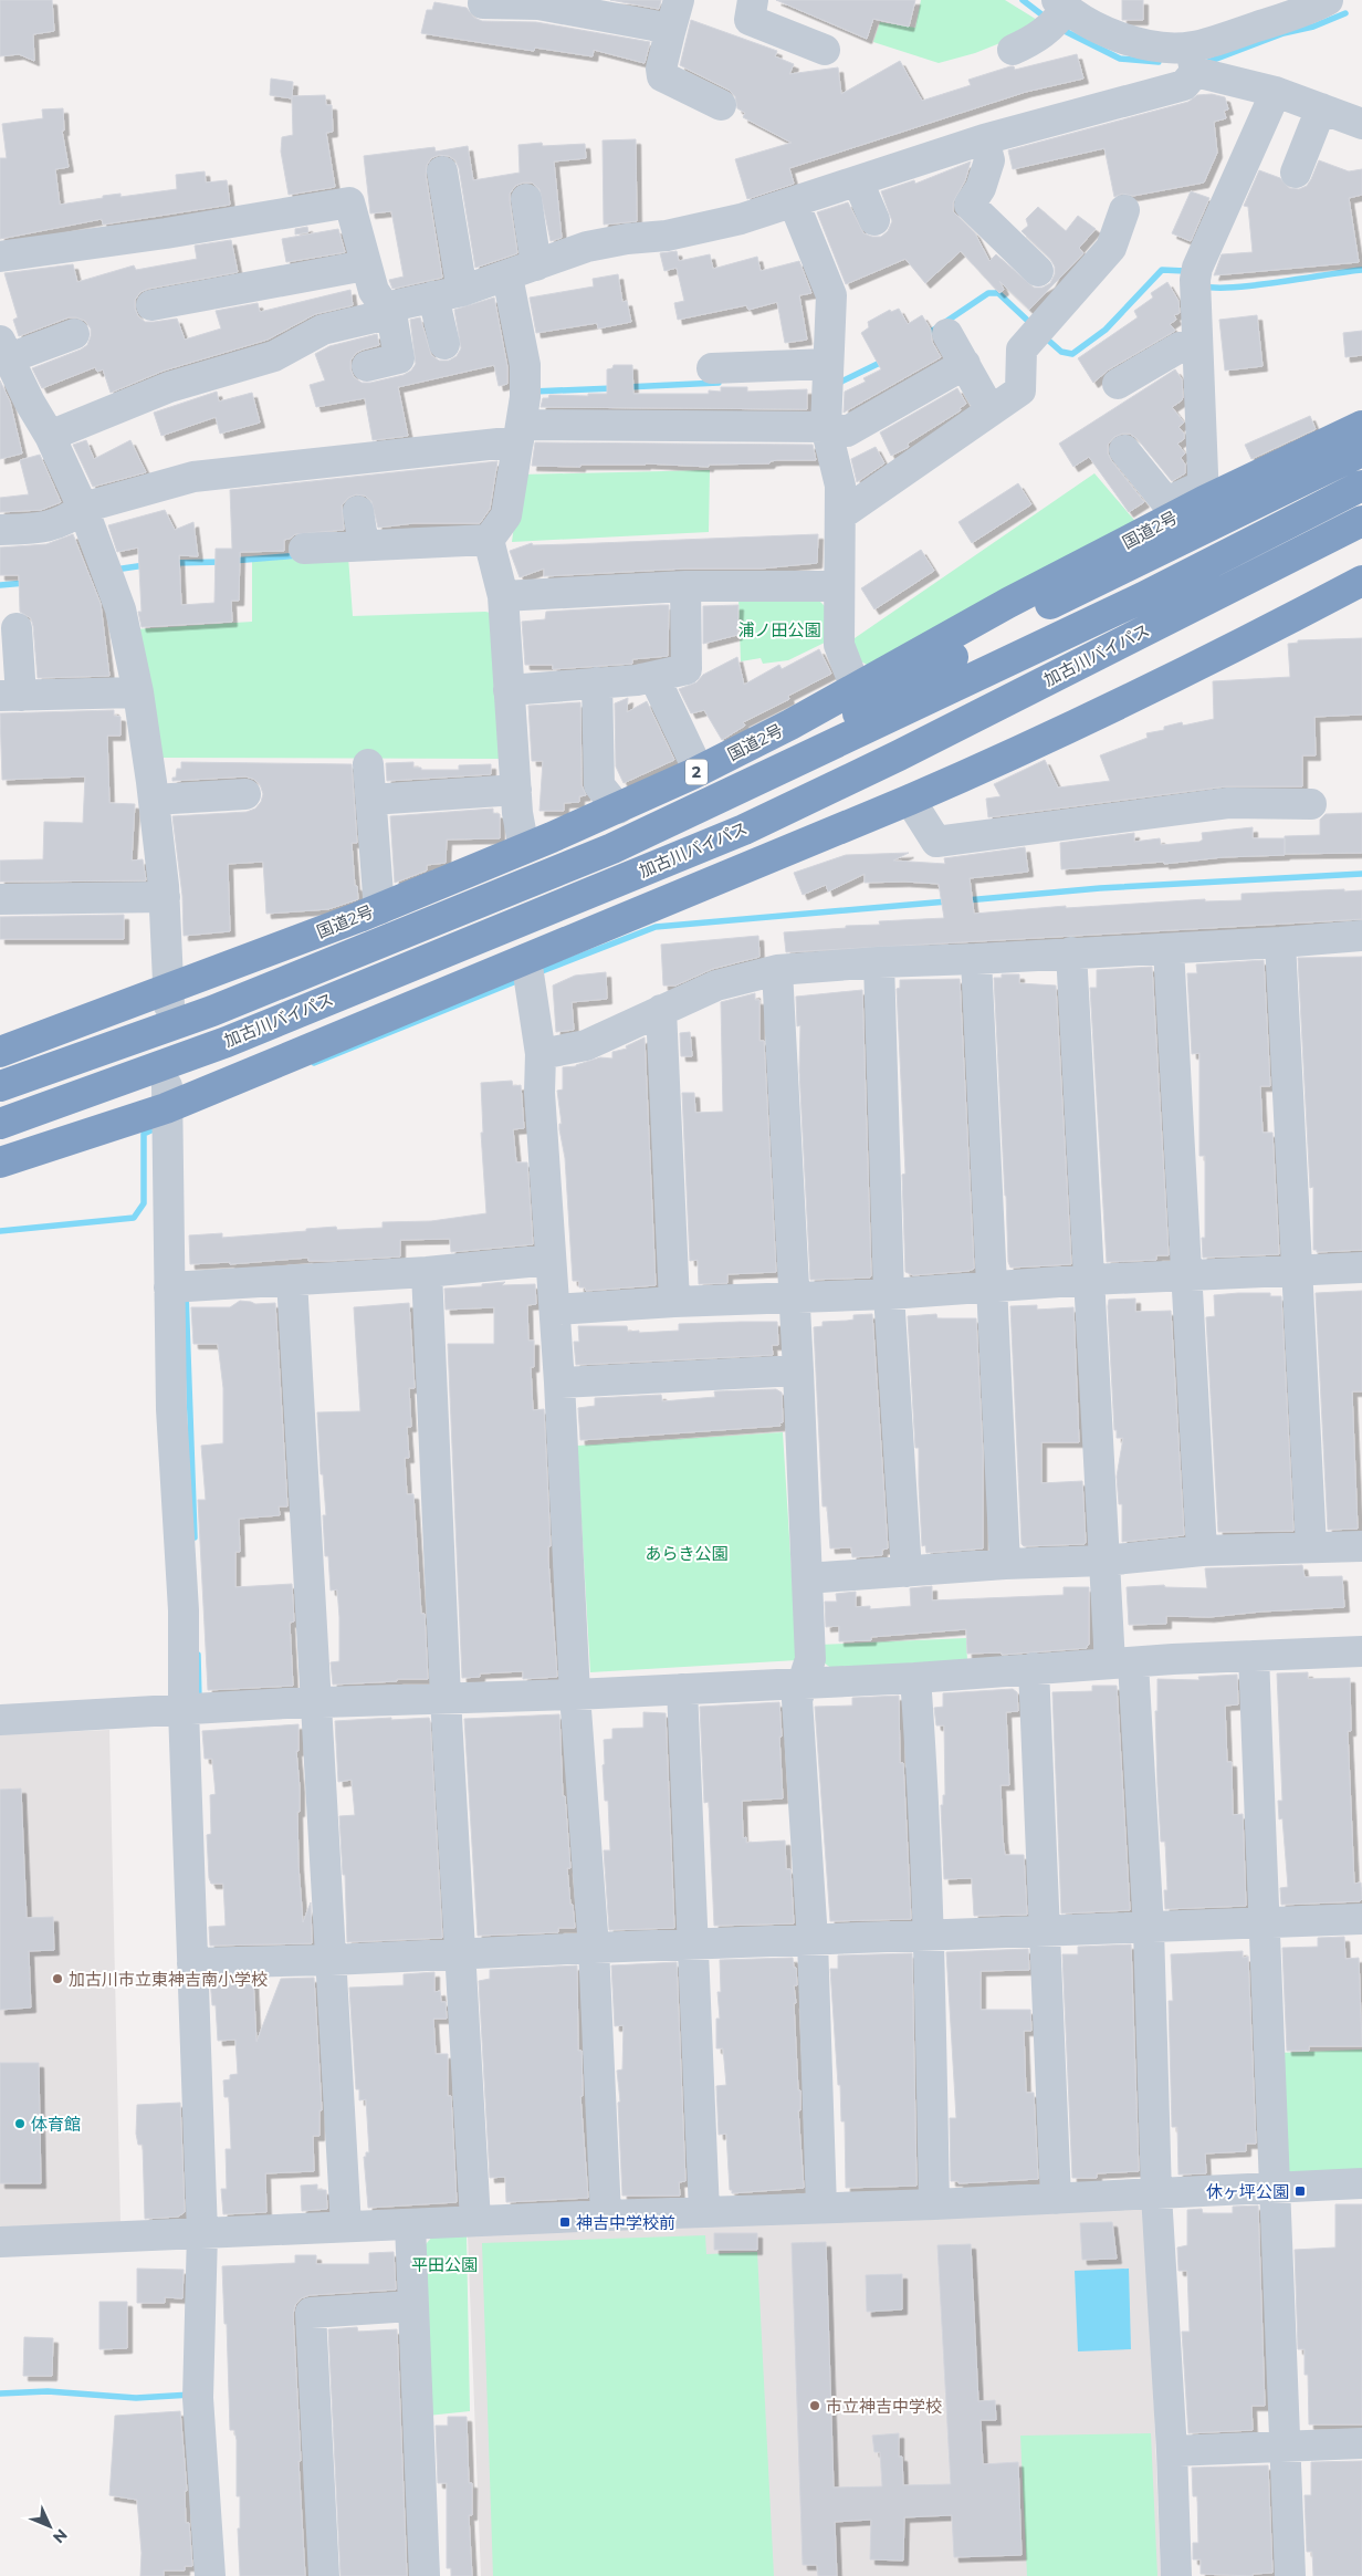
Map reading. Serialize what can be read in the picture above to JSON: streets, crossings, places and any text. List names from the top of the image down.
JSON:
{
  "streets": {
    "highway": ["国道2号", "加古川バイパス", "2"]
  },
  "parks": ["浦ノ田公園", "あらき公園", "平田公園"],
  "places": {
    "other": ["加古川市立東神吉南小学校", "体育館", "市立神吉中学校"],
    "transit": ["休ヶ坪公園", "神吉中学校前"]
  },
  "north": "bottom right"
}
